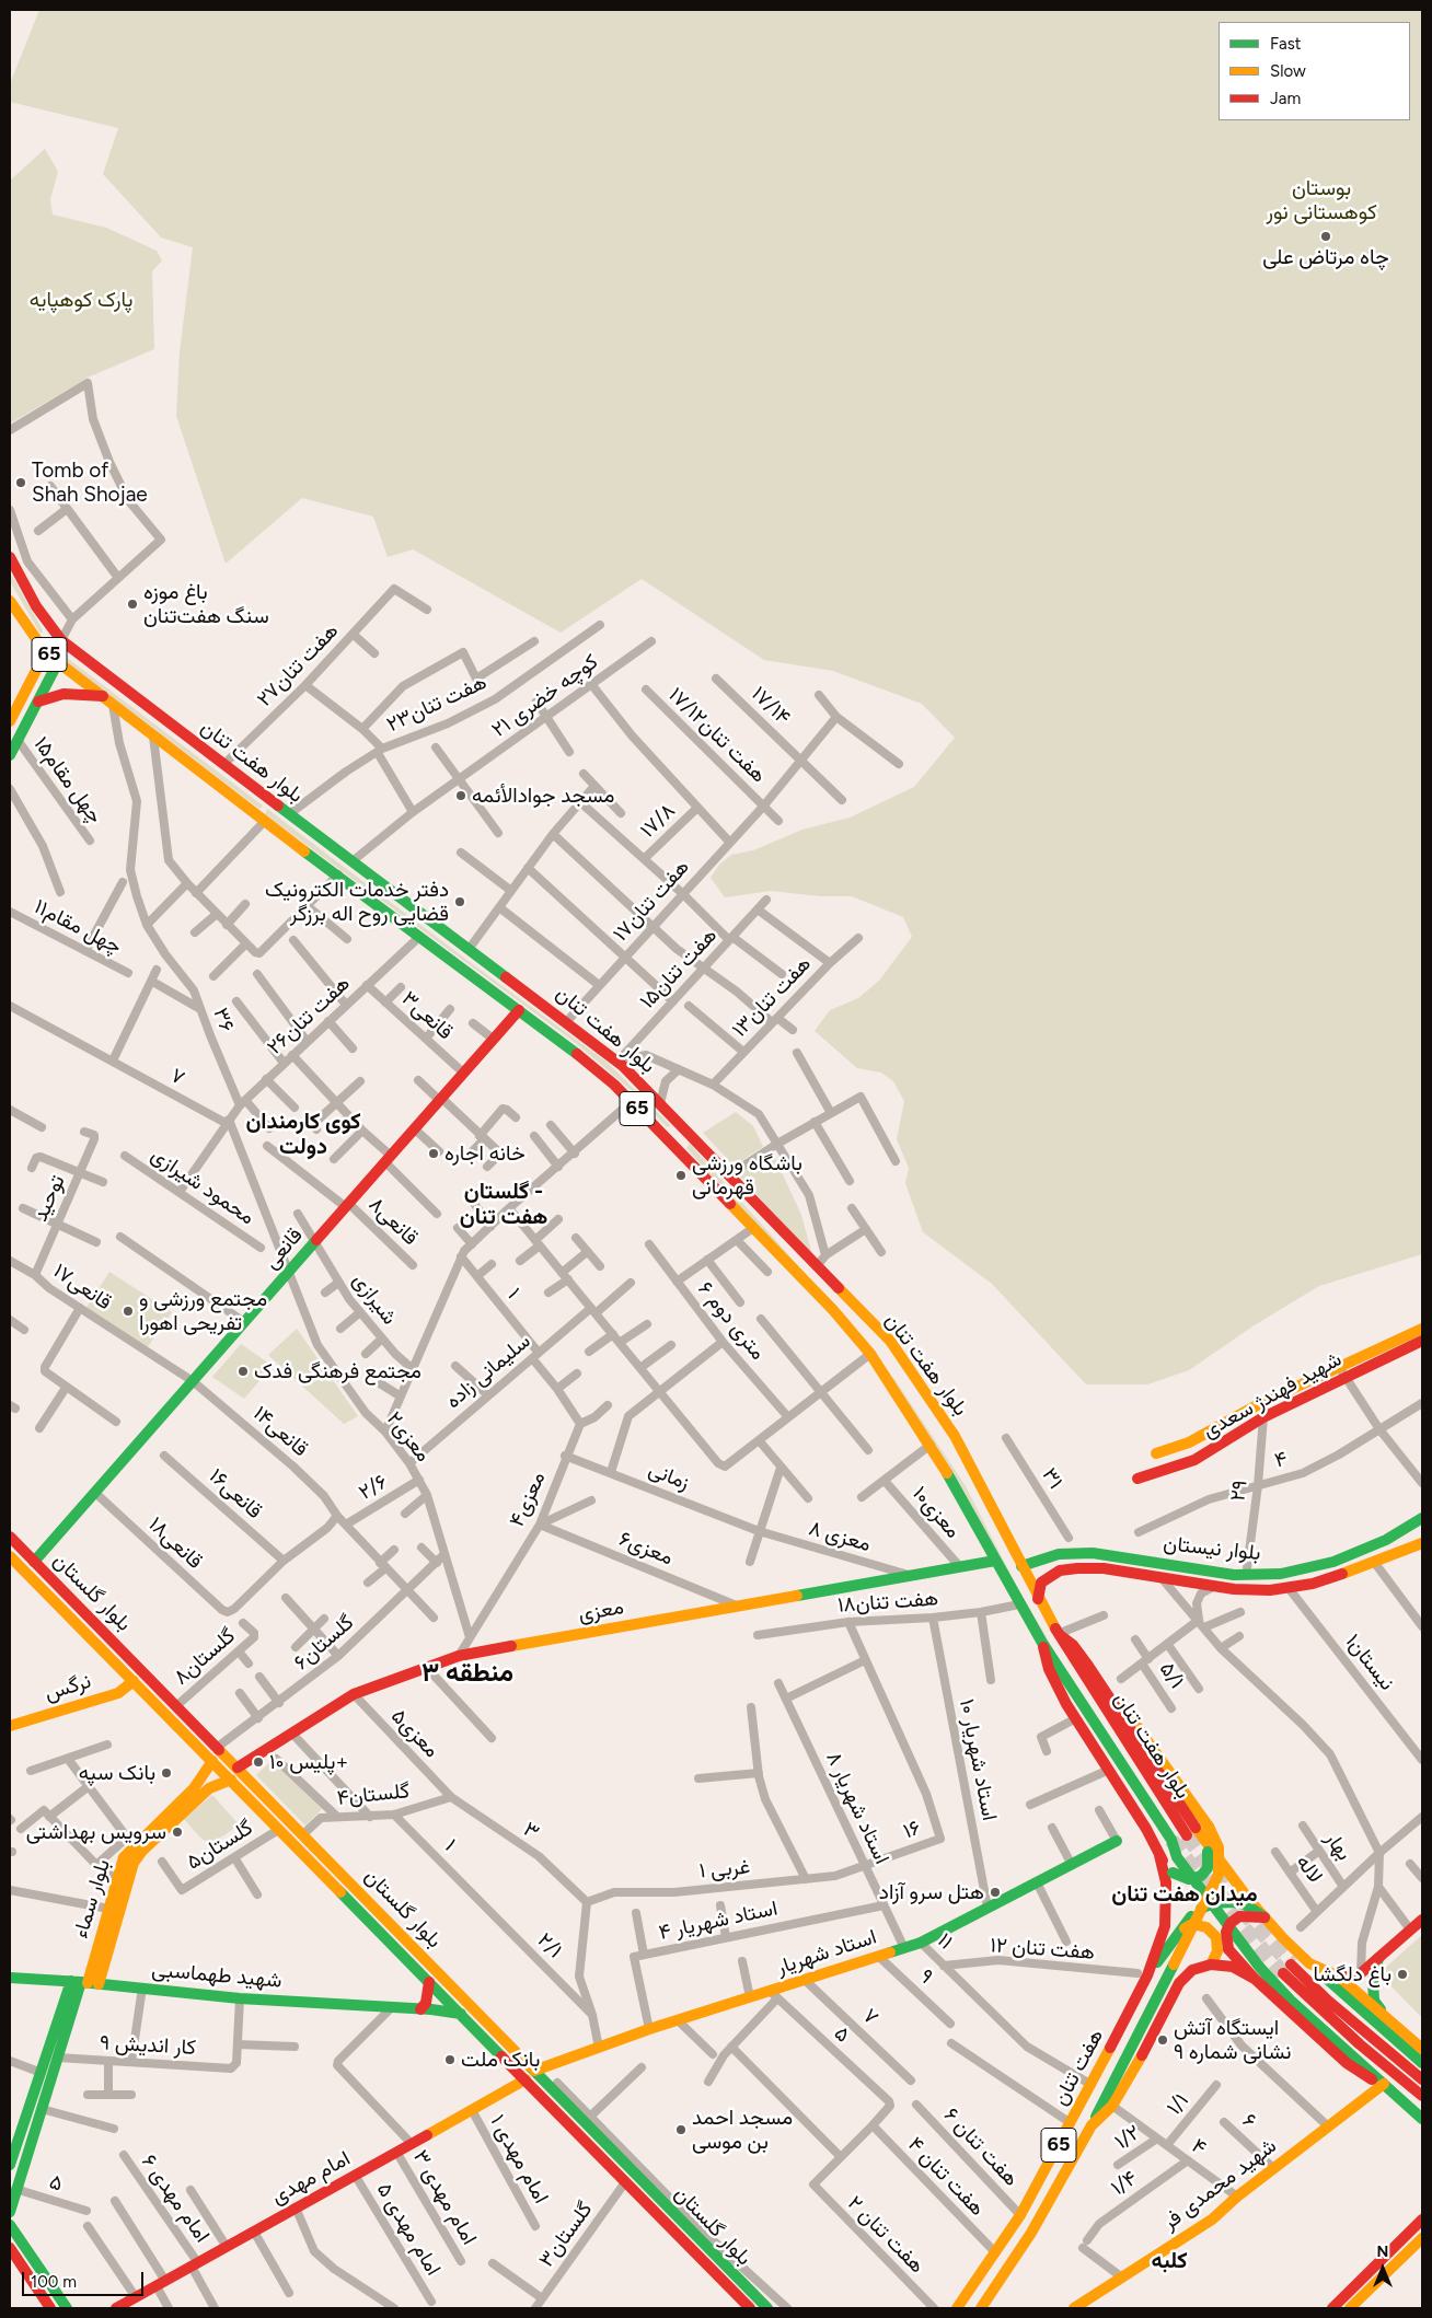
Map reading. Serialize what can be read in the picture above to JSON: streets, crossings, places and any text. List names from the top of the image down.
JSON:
{
  "streets": {
    "main road": [
      "65",
      "بلوار هفت تنان",
      "قانعی",
      "شهید فهندژ سعدی",
      "بلوار نیستان",
      "بلوار گلستان",
      "معزی",
      "نرگس",
      "بلوار سماء",
      "استاد شهریار",
      "شهید طهماسبی",
      "هفت تنان",
      "امام مهدی",
      "شهید محمدی فر"
    ],
    "street": [
      "هفت تنان۲۷",
      "کوچه خضری ۲۱",
      "هفت تنان۲۳",
      "۱۷/۱۴",
      "۱۷/۱۲هفت تنان",
      "چهل مقام۱۵",
      "۱۷/۸",
      "هفت تنان۱۷",
      "چهل مقام۱۱",
      "هفت تنان۱۵",
      "۱۳هفت تنان",
      "هفت تنان۲۶",
      "۳قانعی",
      "۳۶",
      "۷",
      "محمود شیرازی",
      "توحید",
      "۸قانعی",
      "۱۷قانعی",
      "۱",
      "شیرازی",
      "۶ متری دوم",
      "سلیمانی زاده",
      "۱۴قانعی",
      "۲معزی",
      "۴",
      "زمانی",
      "۳۱",
      "۲/۶",
      "۲۹",
      "۱۶قانعی",
      "۴معزی",
      "۱۰معزی",
      "معزی ۸",
      "۱۸قانعی",
      "۶معزی",
      "هفت تنان۱۸",
      "گلستان۶",
      "گلستان۸",
      "۱نیستان",
      "۵/۱",
      "۵معزی",
      "استاد شهریار ۱۰",
      "گلستان۴",
      "استاد شهریار ۸",
      "۱۶",
      "۳",
      "گلستان۵",
      "بهار",
      "۱ غربی",
      "لاله ‍",
      "استاد شهریار ۴",
      "۱۱",
      "۲/۱",
      "هفت تنان ۱۲",
      "۹",
      "۵",
      "۹ کار اندیش",
      "۱/۱",
      "۶",
      "۱/۲",
      "هفت تنان ۶",
      "۱ امام مهدی",
      "هفت تنان ۴",
      "۱/۴",
      "۳ امام مهدی",
      "۶ امام مهدی",
      "۵ امام مهدی",
      "گلستان۳",
      "هفت تنان ۲"
    ]
  },
  "crossings": [
    ["65", "بلوار هفت تنان"],
    ["65", "هفت تنان"],
    ["هفت تنان۲۷", "بلوار هفت تنان"],
    ["کوچه خضری ۲۱", "بلوار هفت تنان"],
    ["هفت تنان۲۳", "بلوار هفت تنان"],
    ["۱۷/۱۴", "هفت تنان۱۷"],
    ["۱۷/۱۲هفت تنان", "هفت تنان۱۷"],
    ["بلوار هفت تنان", "هفت تنان۱۷"],
    ["بلوار هفت تنان", "هفت تنان۱۵"],
    ["بلوار هفت تنان", "هفت تنان۲۶"],
    ["بلوار هفت تنان", "۳۶"],
    ["بلوار هفت تنان", "قانعی"],
    ["بلوار هفت تنان", "بلوار نیستان"],
    ["بلوار هفت تنان", "هفت تنان۱۸"],
    ["بلوار هفت تنان", "معزی"],
    ["بلوار هفت تنان", "شهید محمدی فر"],
    ["هفت تنان۲۶", "۳قانعی"],
    ["هفت تنان۲۶", "۳۶"],
    ["هفت تنان۲۶", "۷"],
    ["هفت تنان۲۶", "محمود شیرازی"],
    ["هفت تنان۲۶", "۲معزی"],
    ["۳قانعی", "قانعی"],
    ["۷", "۲معزی"],
    ["۷", "استاد شهریار"],
    ["توحید", "۱۷قانعی"],
    ["۸قانعی", "قانعی"],
    ["قانعی", "۱۷قانعی"],
    ["قانعی", "شیرازی"],
    ["قانعی", "۱۴قانعی"],
    ["قانعی", "۲معزی"],
    ["قانعی", "۱۸قانعی"],
    ["قانعی", "بلوار گلستان"],
    ["۱۷قانعی", "۱۴قانعی"],
    ["۱", "سلیمانی زاده"],
    ["۱", "گلستان۴"],
    ["۱", "۲/۱"],
    ["سلیمانی زاده", "۲معزی"],
    ["شهید فهندژ سعدی", "۲۹"],
    ["۱۴قانعی", "۲/۶"],
    ["۱۴قانعی", "گلستان۶"],
    ["۲معزی", "۲/۶"],
    ["۲معزی", "۴معزی"],
    ["۲معزی", "گلستان۶"],
    ["۴", "۲۹"],
    ["۴", "هفت تنان"],
    ["۴", "۱/۱"],
    ["۴", "۱/۲"],
    ["۴", "۱/۴"],
    ["۴", "شهید محمدی فر"],
    ["زمانی", "۴معزی"],
    ["زمانی", "معزی ۸"],
    ["۱۶قانعی", "۱۸قانعی"],
    ["۴معزی", "۶معزی"],
    ["۴معزی", "معزی"],
    ["۱۰معزی", "معزی"],
    ["معزی ۸", "معزی"],
    ["۶معزی", "معزی"],
    ["بلوار نیستان", "۱نیستان"],
    ["بلوار گلستان", "معزی"],
    ["بلوار گلستان", "گلستان۶"],
    ["بلوار گلستان", "گلستان۸"],
    ["بلوار گلستان", "نرگس"],
    ["بلوار گلستان", "گلستان۴"],
    ["بلوار گلستان", "گلستان۵"],
    ["بلوار گلستان", "بلوار سماء"],
    ["بلوار گلستان", "استاد شهریار"],
    ["بلوار گلستان", "شهید طهماسبی"],
    ["بلوار گلستان", "امام مهدی"],
    ["بلوار گلستان", "گلستان۳"],
    ["هفت تنان۱۸", "استاد شهریار ۱۰"],
    ["معزی", "۵معزی"],
    ["۵معزی", "گلستان۴"],
    ["۵معزی", "۳"],
    ["استاد شهریار ۱۰", "استاد شهریار"],
    ["گلستان۴", "۳"],
    ["استاد شهریار ۸", "۱۶"],
    ["استاد شهریار ۸", "۱ غربی"],
    ["استاد شهریار ۸", "استاد شهریار ۴"],
    ["استاد شهریار ۸", "استاد شهریار"],
    ["۱۶", "۱ غربی"],
    ["۳", "۱ غربی"],
    ["بلوار سماء", "شهید طهماسبی"],
    ["استاد شهریار ۴", "استاد شهریار"],
    ["۱۱", "هفت تنان ۱۲"],
    ["۱۱", "استاد شهریار"],
    ["۱۱", "هفت تنان"],
    ["هفت تنان ۱۲", "هفت تنان"],
    ["استاد شهریار", "۹"],
    ["استاد شهریار", "۵"],
    ["۵", "هفت تنان ۴"],
    ["هفت تنان", "هفت تنان ۶"],
    ["هفت تنان", "هفت تنان ۴"],
    ["۶", "شهید محمدی فر"],
    ["۱ امام مهدی", "امام مهدی"],
    ["امام مهدی", "۳ امام مهدی"],
    ["امام مهدی", "۶ امام مهدی"],
    ["امام مهدی", "۵ امام مهدی"],
    ["۱/۴", "شهید محمدی فر"]
  ],
  "districts": [
    "کوی کارمندان دولت",
    "گلستان - هفت تنان",
    "منطقه ۳",
    "میدان هفت تنان",
    "کلبه"
  ],
  "parks": ["بوستان کوهستانی نور", "پارک کوهپایه"],
  "places": [
    "چاه مرتاض علی",
    "Tomb of Shah Shojae",
    "باغ‌ موزه سنگ هفت‌تنان",
    "مسجد جوادالأئمه",
    "دفتر خدمات الکترونیک قضایی روح اله برزگر",
    "خانه اجاره",
    "باشگاه ورزشی قهرمانی",
    "مجتمع ورزشی و تفریحی اهورا",
    "مجتمع فرهنگی فدک",
    "پلیس ۱۰+",
    "بانک سپه",
    "سرویس بهداشتی",
    "هتل سرو آزاد",
    "باغ دلگشا",
    "ایستگاه آتش نشانی شماره ۹",
    "بانک ملت",
    "مسجد احمد بن موسی"
  ],
  "legend": ["Fast", "Slow", "Jam"],
  "scale_bar": "100 m",
  "north": "top"
}
